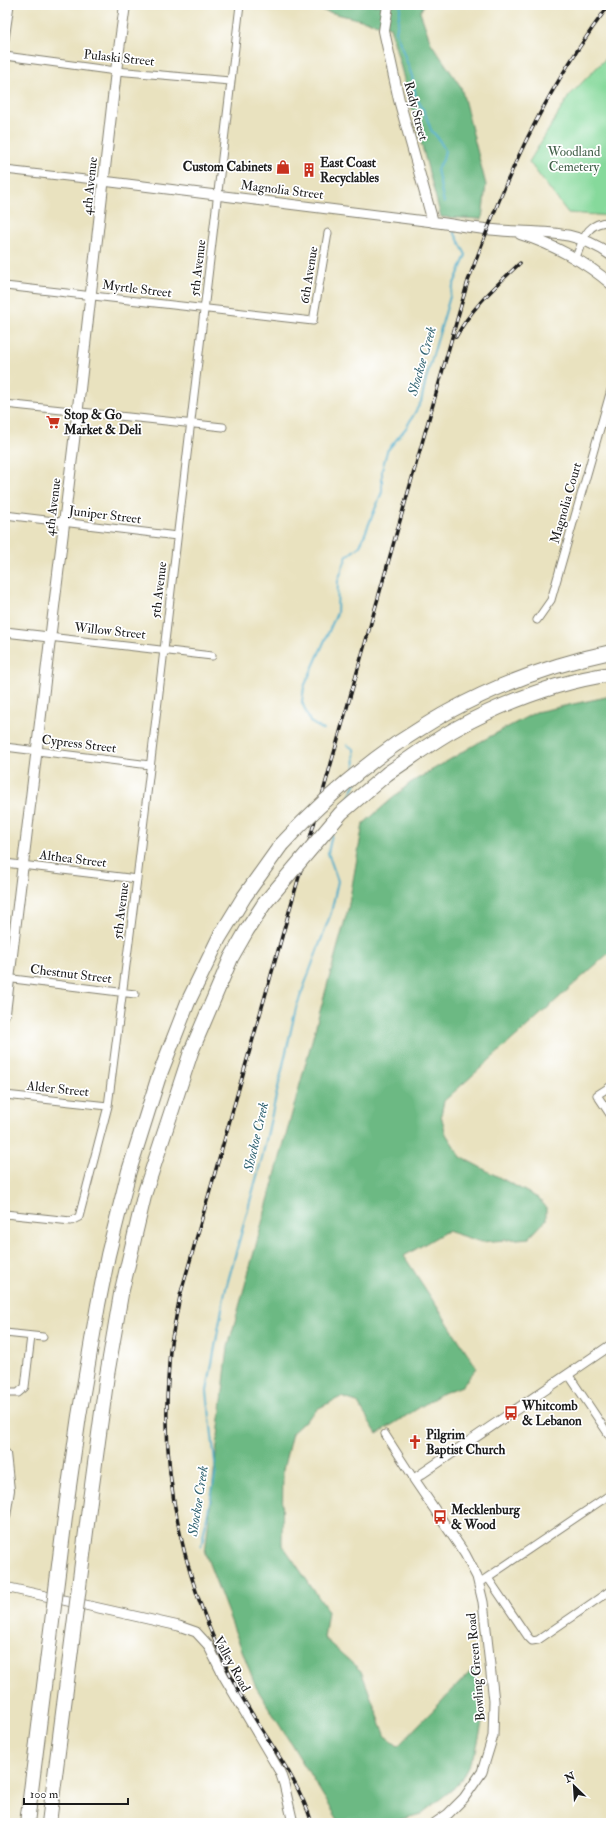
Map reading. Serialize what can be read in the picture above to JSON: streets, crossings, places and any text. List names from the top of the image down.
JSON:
{
  "streets": {
    "main road": ["Rady Street", "4th Avenue", "Magnolia Street"],
    "street": [
      "Pulaski Street",
      "5th Avenue",
      "6th Avenue",
      "Myrtle Street",
      "Magnolia Court",
      "Juniper Street",
      "Willow Street",
      "Cypress Street",
      "Althea Street",
      "Chestnut Street",
      "Alder Street",
      "Valley Road",
      "Bowling Green Road"
    ]
  },
  "crossings": [
    ["Pulaski Street", "4th Avenue"],
    ["Pulaski Street", "5th Avenue"],
    ["Rady Street", "Magnolia Street"],
    ["4th Avenue", "Magnolia Street"],
    ["4th Avenue", "Myrtle Street"],
    ["4th Avenue", "Juniper Street"],
    ["4th Avenue", "Willow Street"],
    ["4th Avenue", "Cypress Street"],
    ["4th Avenue", "Althea Street"],
    ["4th Avenue", "Chestnut Street"],
    ["Magnolia Street", "5th Avenue"],
    ["5th Avenue", "Myrtle Street"],
    ["5th Avenue", "Juniper Street"],
    ["5th Avenue", "Willow Street"],
    ["5th Avenue", "Cypress Street"],
    ["5th Avenue", "Althea Street"],
    ["5th Avenue", "Chestnut Street"],
    ["5th Avenue", "Alder Street"],
    ["6th Avenue", "Myrtle Street"]
  ],
  "water": ["Shockoe Creek"],
  "parks": ["Woodland Cemetery"],
  "places": {
    "shop": ["Custom Cabinets"],
    "building": ["East Coast Recyclables"],
    "supermarket": ["Stop & Go Market & Deli"],
    "bus stop": ["Whitcomb & Lebanon", "Mecklenburg & Wood"],
    "church": ["Pilgrim Baptist Church"]
  },
  "scale_bar": "100 m",
  "north": "top left"
}
